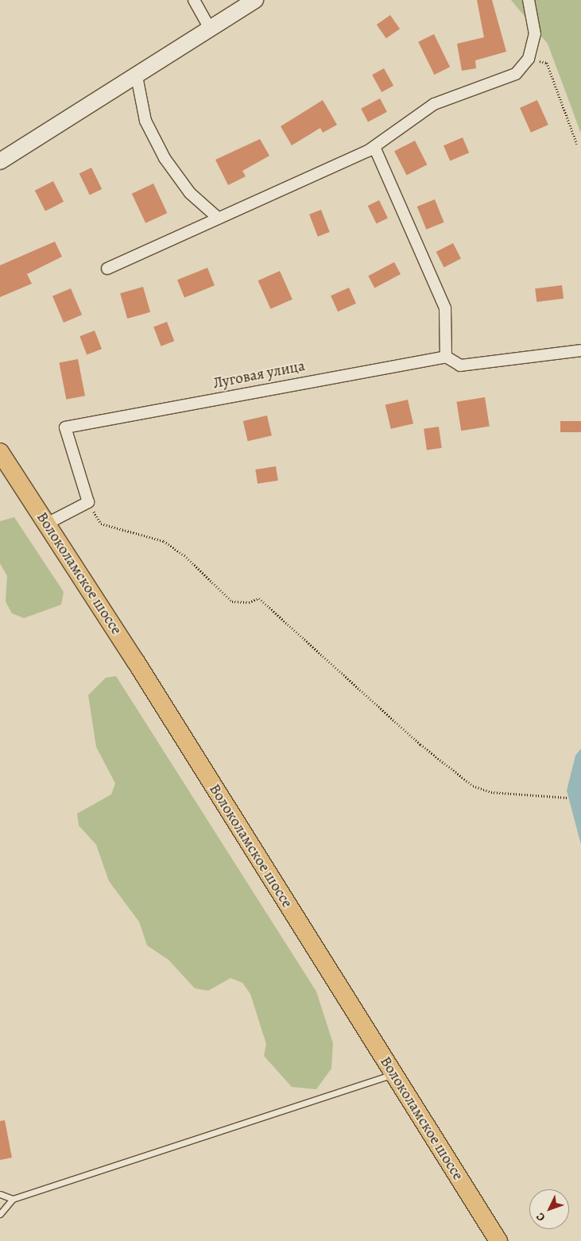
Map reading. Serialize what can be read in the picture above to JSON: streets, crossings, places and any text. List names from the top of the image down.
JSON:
{
  "streets": {
    "main road": ["Волоколамское шоссе"],
    "street": ["Луговая улица"]
  },
  "north": "bottom left"
}
